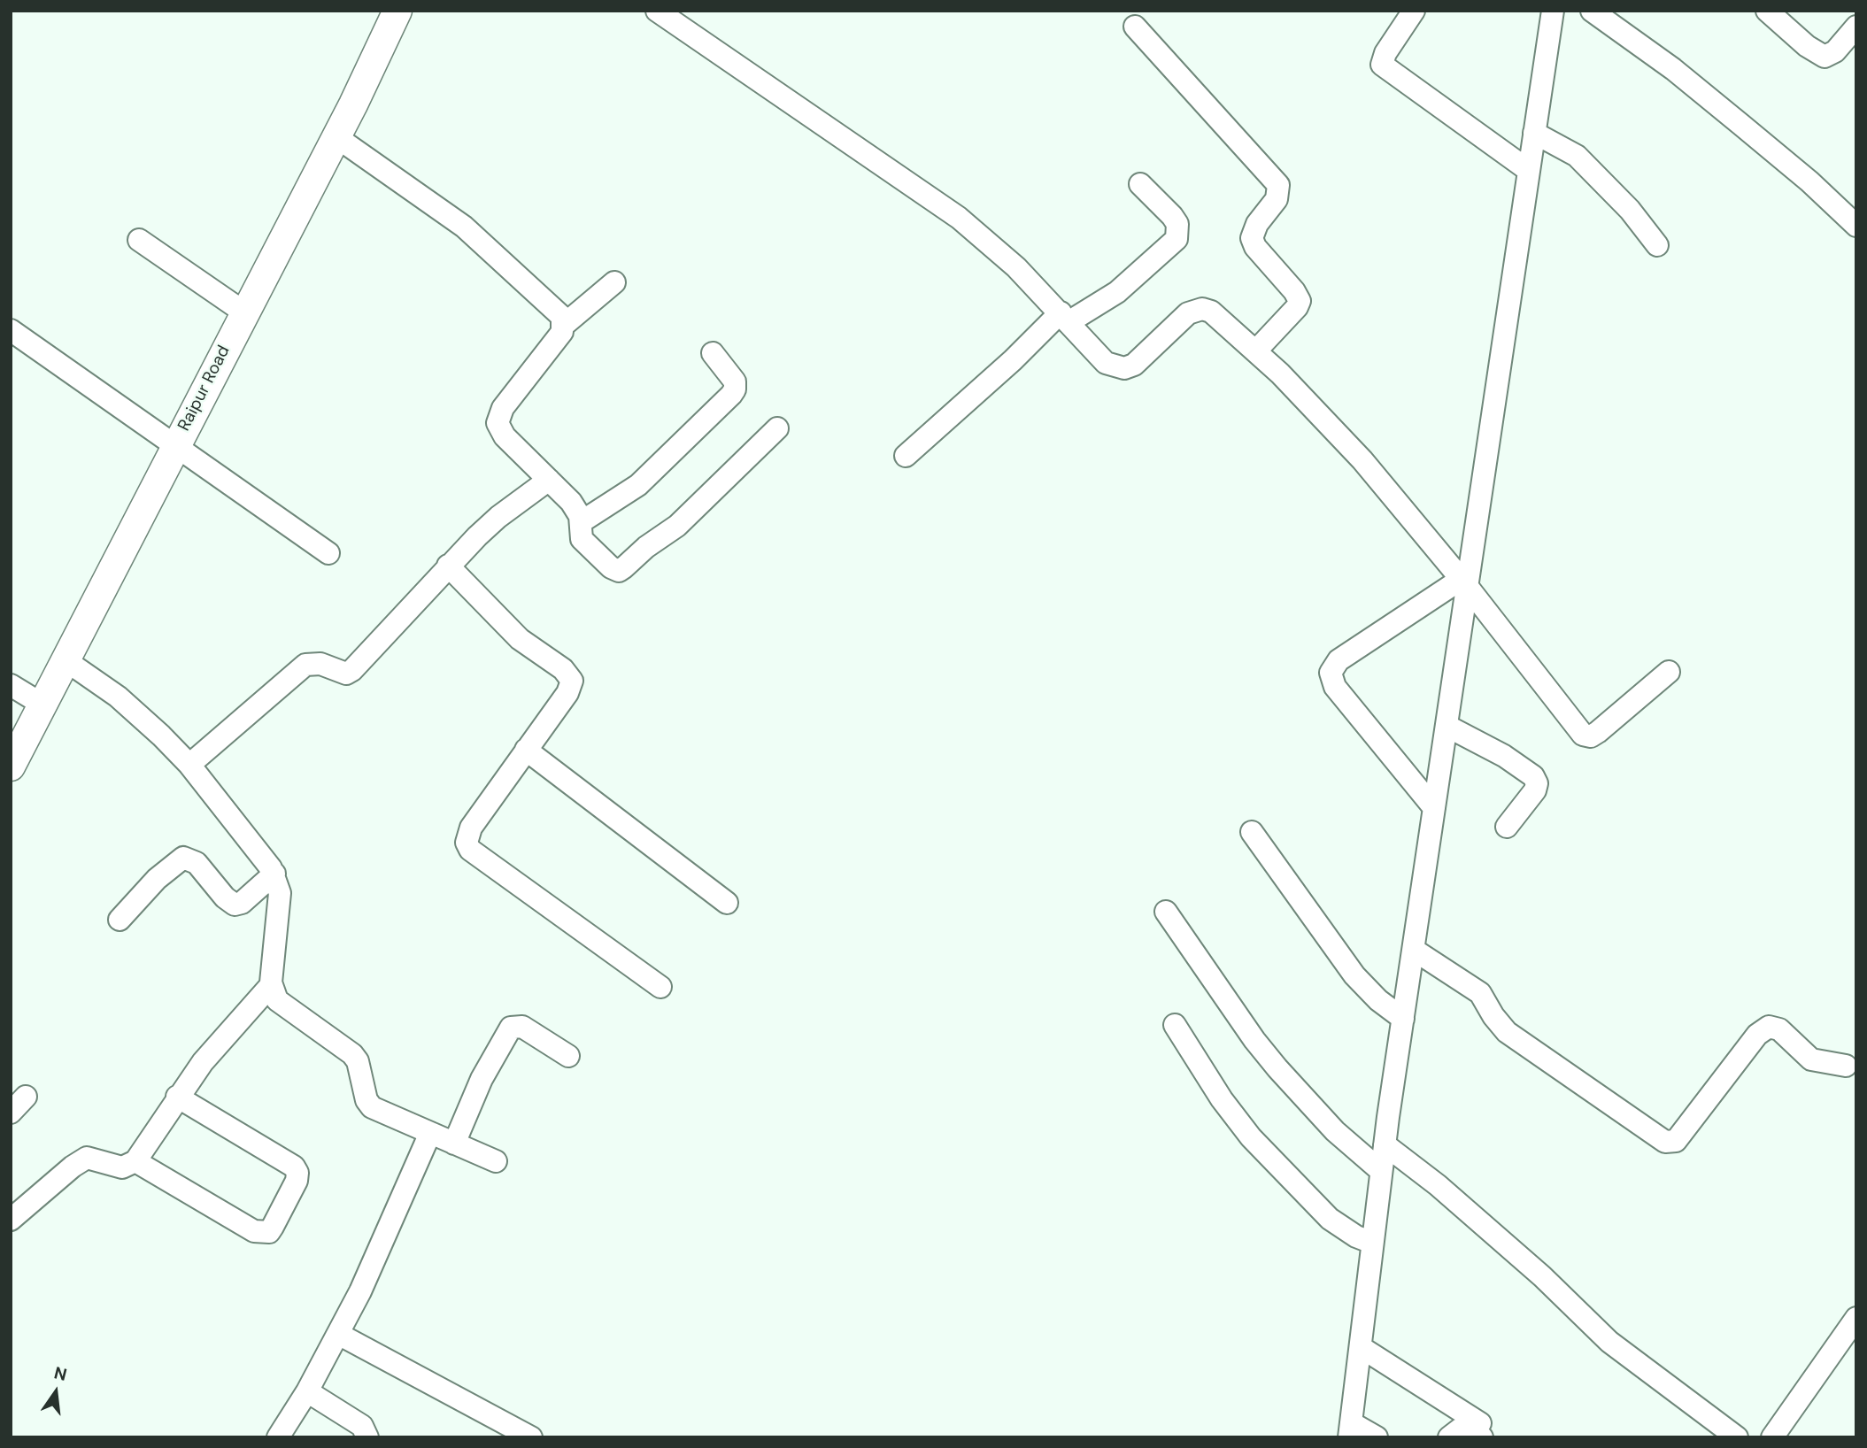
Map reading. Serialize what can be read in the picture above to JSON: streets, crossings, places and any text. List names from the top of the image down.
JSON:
{
  "streets": {
    "main road": ["Raipur Road"]
  },
  "north": "top"
}
